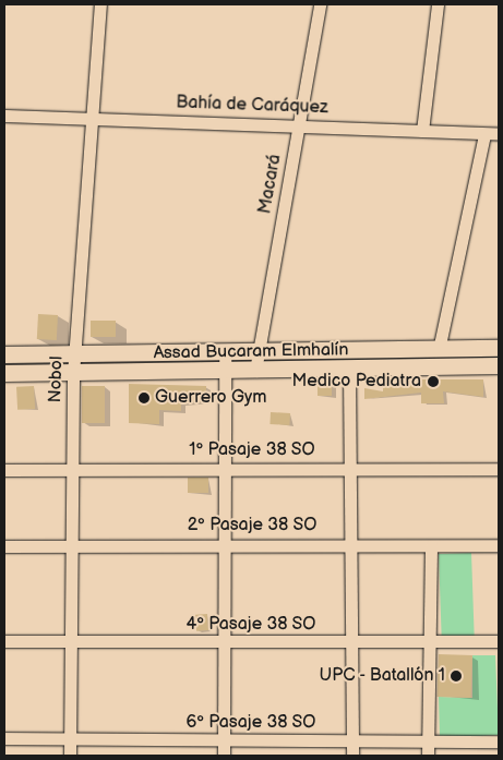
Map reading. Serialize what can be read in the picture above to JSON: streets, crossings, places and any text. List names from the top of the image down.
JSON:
{
  "streets": {
    "main road": ["Assad Bucaram Elmhalín"],
    "street": [
      "Bahía de Caráquez",
      "Macará",
      "Nobol",
      "1º Pasaje 38 SO",
      "2º Pasaje 38 SO",
      "4º Pasaje 38 SO",
      "6º Pasaje 38 SO"
    ]
  },
  "crossings": [
    ["Bahía de Caráquez", "Macará"],
    ["Bahía de Caráquez", "Nobol"],
    ["Macará", "Assad Bucaram Elmhalín"],
    ["Assad Bucaram Elmhalín", "Nobol"],
    ["Nobol", "1º Pasaje 38 SO"],
    ["Nobol", "2º Pasaje 38 SO"],
    ["Nobol", "4º Pasaje 38 SO"],
    ["Nobol", "6º Pasaje 38 SO"]
  ],
  "places": ["Medico Pediatra", "Guerrero Gym", "UPC - Batallón 1"]
}
